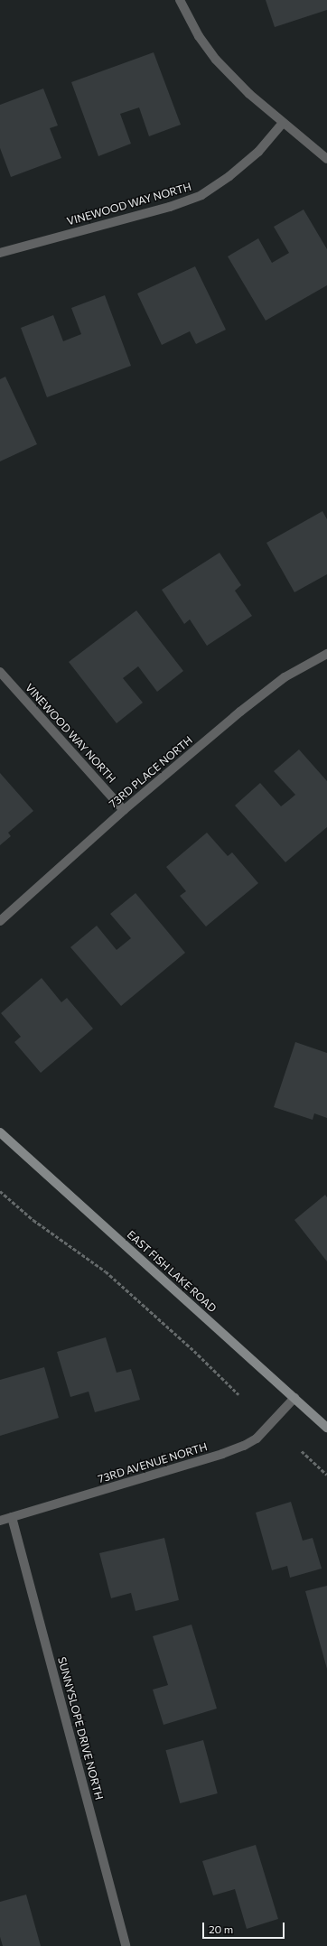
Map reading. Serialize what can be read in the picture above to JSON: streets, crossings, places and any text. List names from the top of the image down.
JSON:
{
  "streets": {
    "street": [
      "VINEWOOD WAY NORTH",
      "73RD PLACE NORTH",
      "EAST FISH LAKE ROAD",
      "73RD AVENUE NORTH",
      "SUNNYSLOPE DRIVE NORTH"
    ]
  },
  "crossings": [
    ["VINEWOOD WAY NORTH", "73RD PLACE NORTH"],
    ["EAST FISH LAKE ROAD", "73RD AVENUE NORTH"],
    ["73RD AVENUE NORTH", "SUNNYSLOPE DRIVE NORTH"]
  ],
  "scale_bar": "20 m"
}
